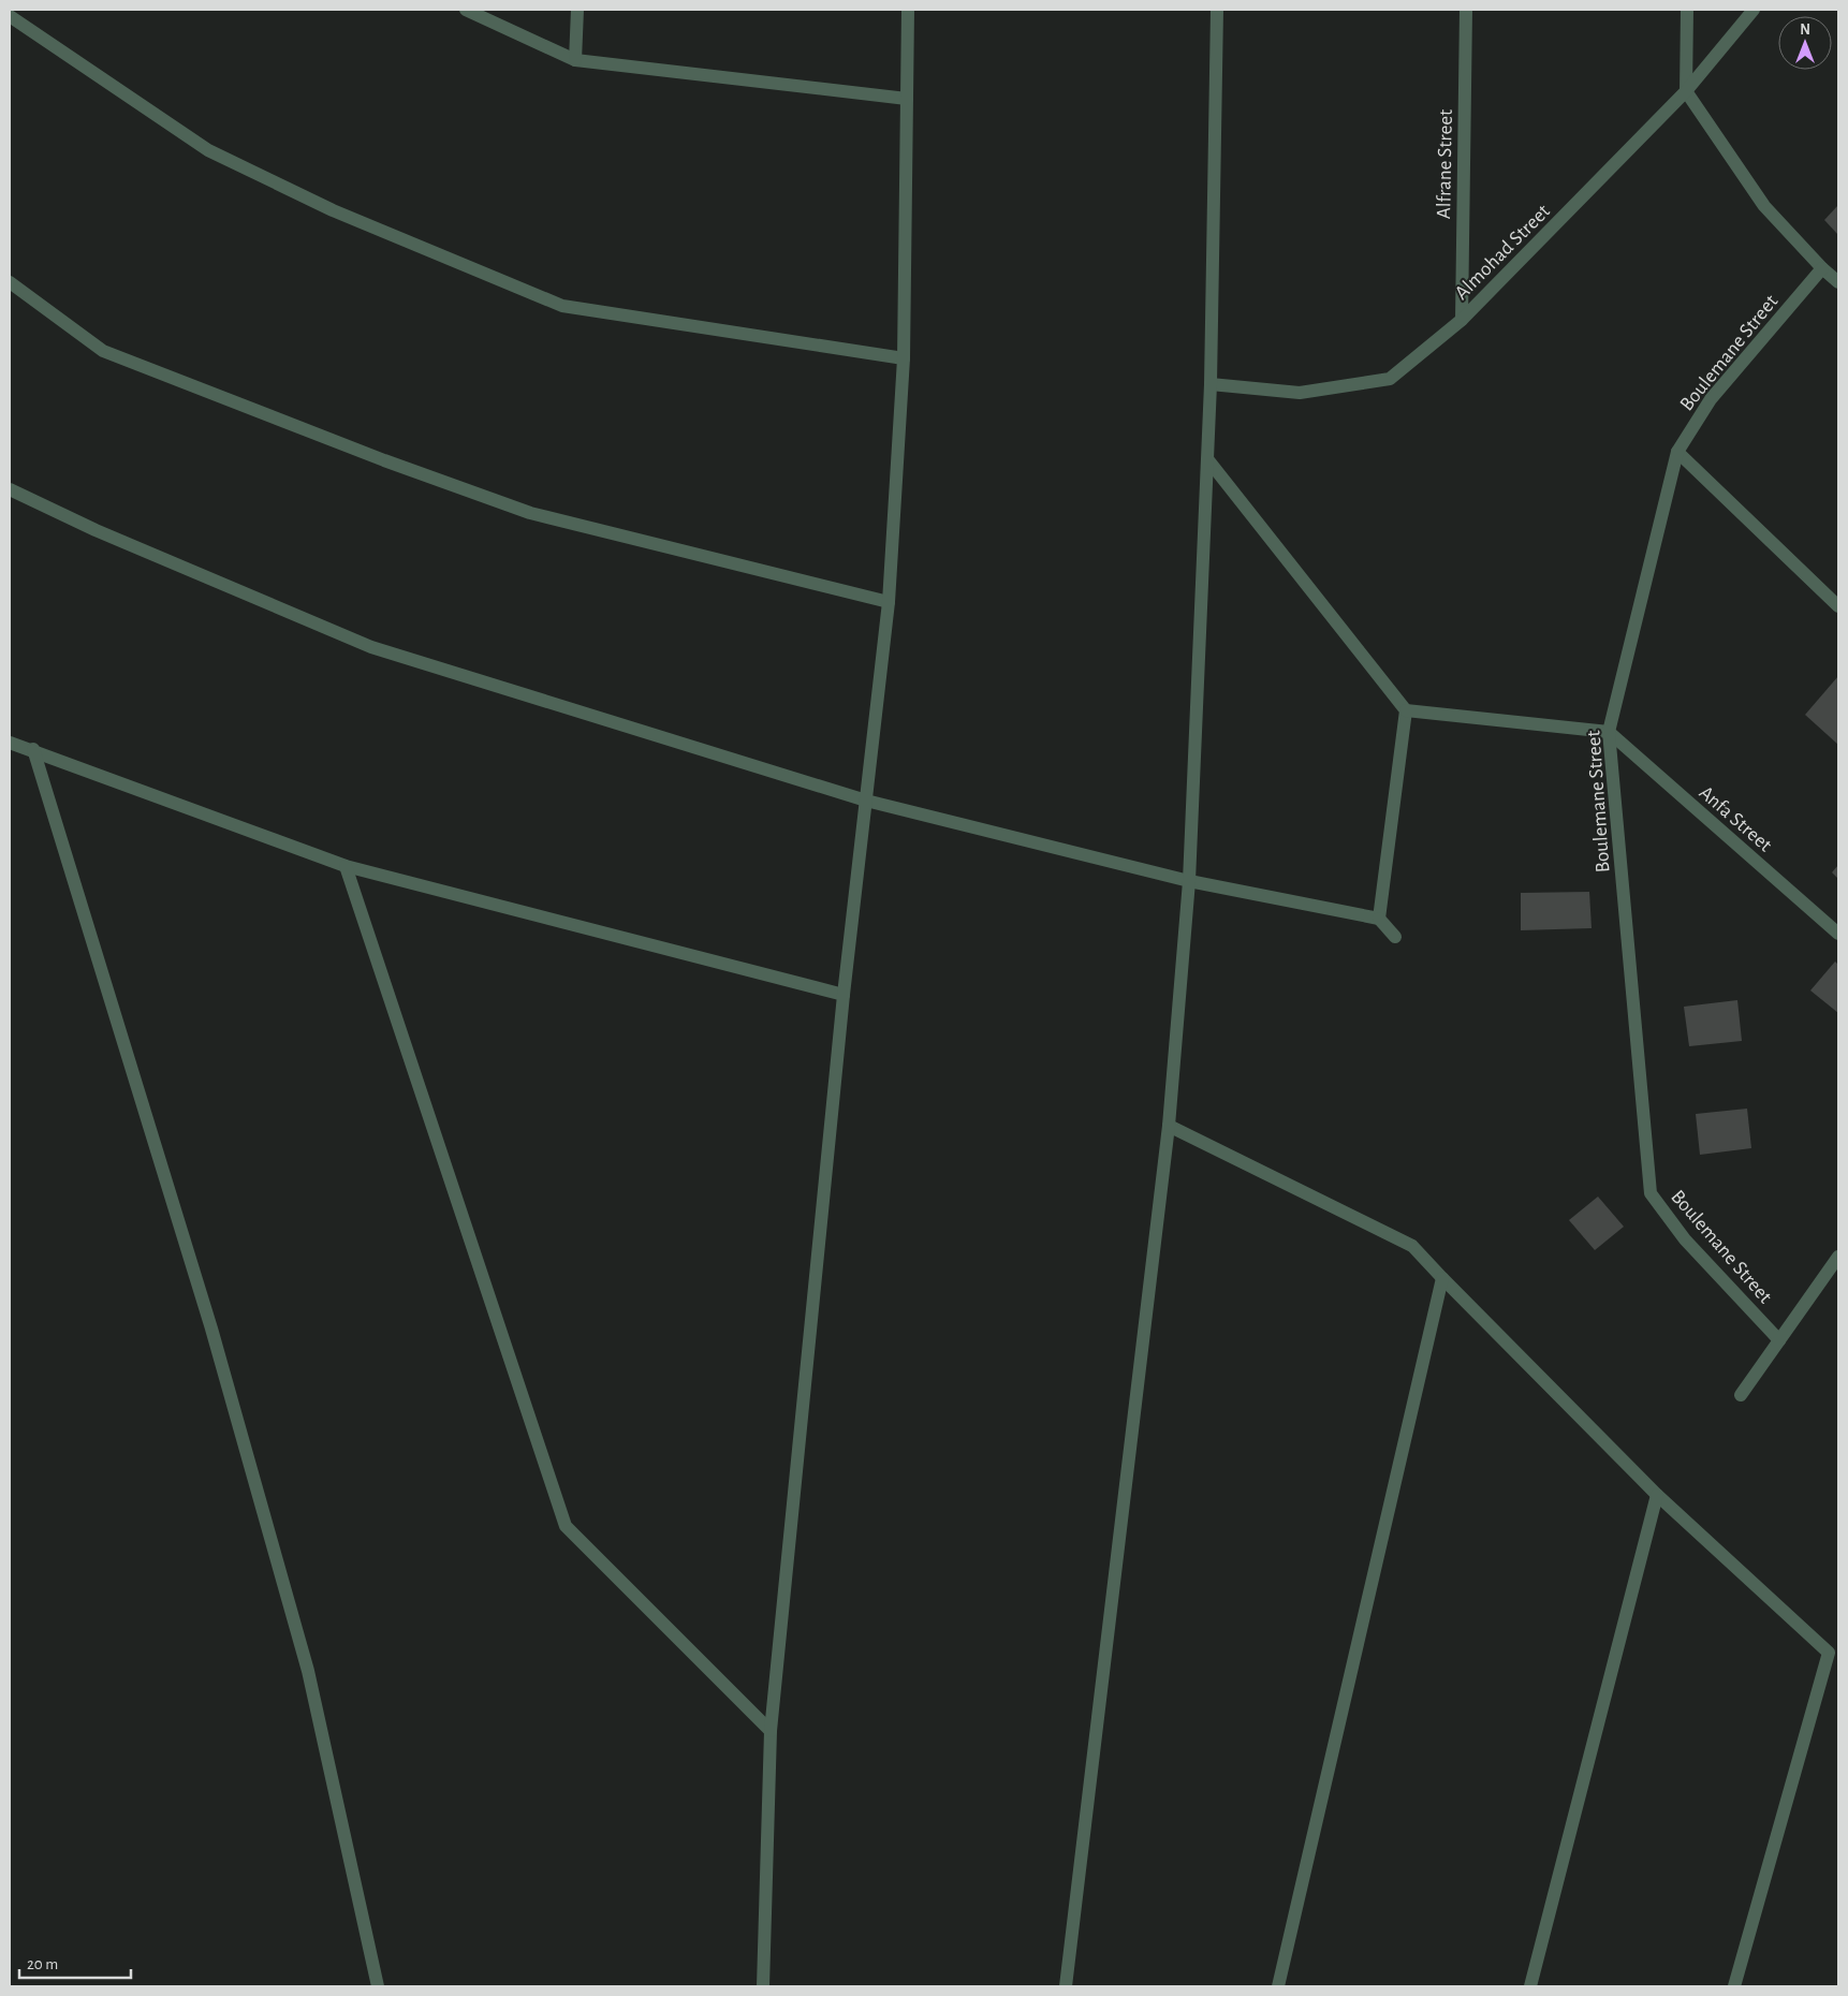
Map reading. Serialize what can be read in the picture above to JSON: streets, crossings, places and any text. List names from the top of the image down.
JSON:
{
  "streets": {
    "street": [
      "Alfrane Street",
      "Almohad Street",
      "Boulemane Street",
      "Anfa Street"
    ]
  },
  "crossings": [
    ["Alfrane Street", "Almohad Street"],
    ["Boulemane Street", "Anfa Street"]
  ],
  "scale_bar": "20 m",
  "north": "top"
}
